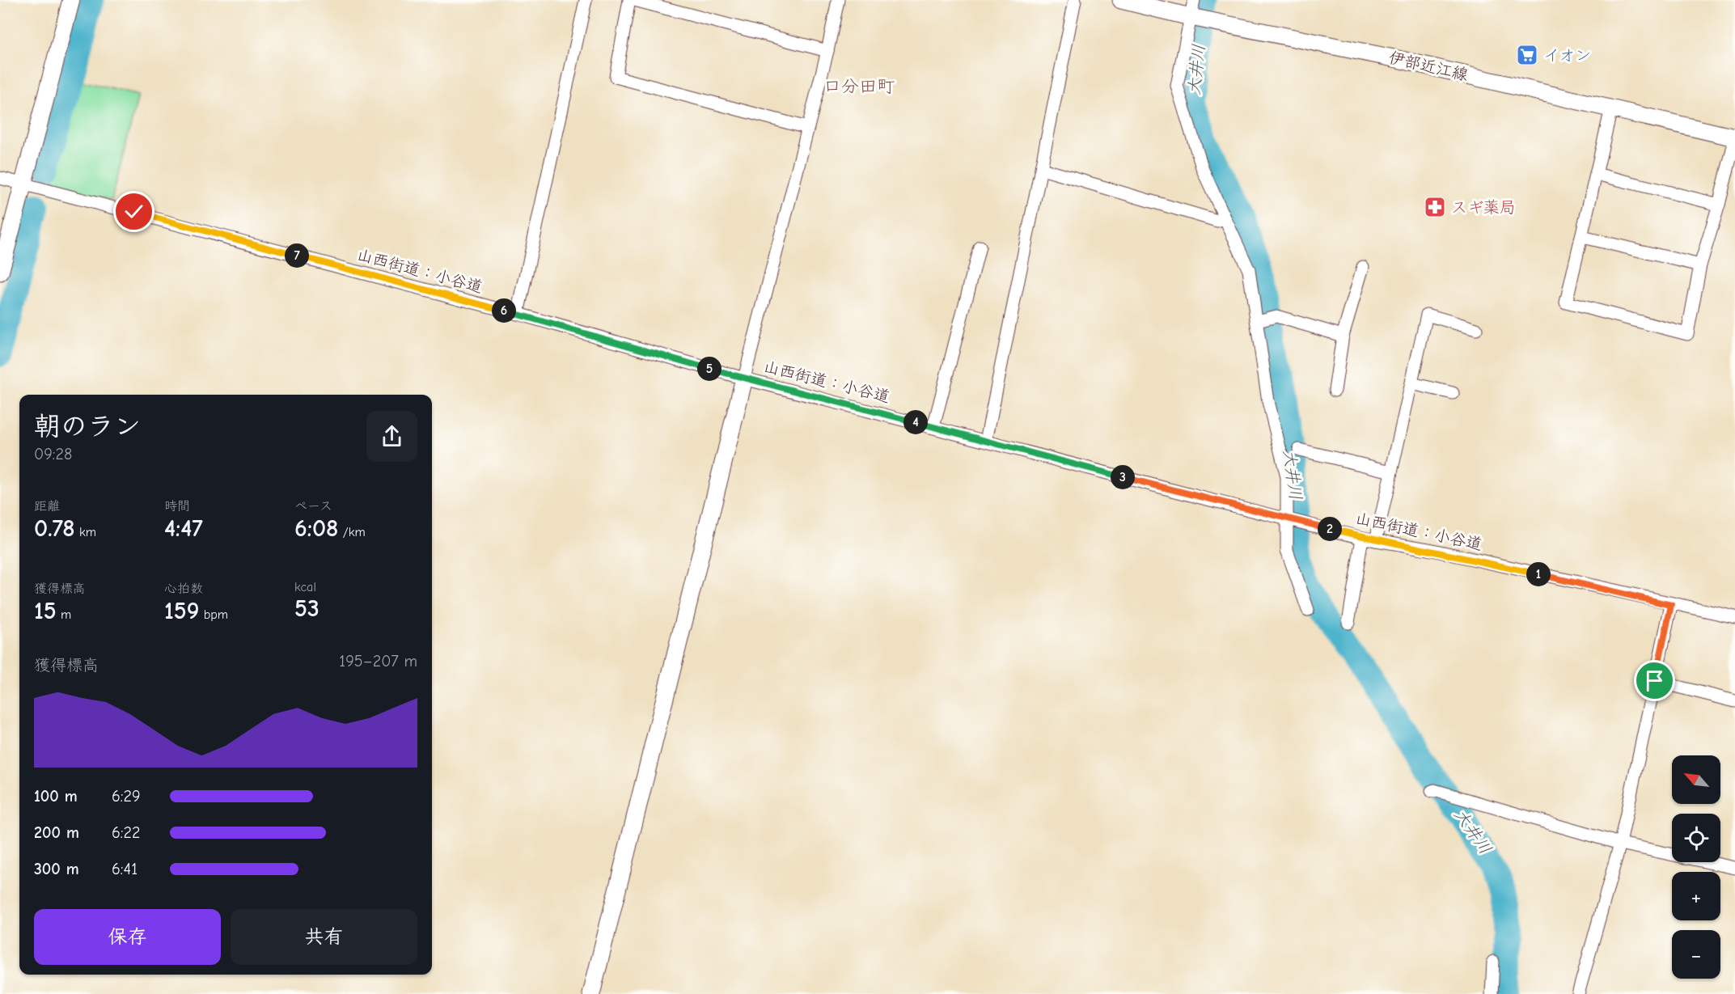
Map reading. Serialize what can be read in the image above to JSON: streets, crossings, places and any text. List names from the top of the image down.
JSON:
{
  "streets": {
    "street": ["伊部近江線", "山西街道：小谷道"]
  },
  "districts": ["口分田町"],
  "water": ["大井川"],
  "places": {
    "supermarket": ["イオン"],
    "pharmacy": ["スギ薬局"]
  },
  "north": "top left",
  "page": {
    "pins": [
      "7",
      "6",
      "5",
      "4",
      "3",
      "2",
      "1"
    ],
    "heading": ["朝のラン", "09:28"],
    "stats": [
      ["距離", "0.78 km"],
      ["時間", "4:47"],
      ["ペース", "6:08 /km"],
      ["獲得標高", "15 m"],
      ["心拍数", "159 bpm"],
      ["kcal", "53"]
    ],
    "chart": ["獲得標高", "195–207 m"],
    "map_buttons": ["+", "−"],
    "list": [
      {
        "name": "100 m",
        "note": "6:29"
      },
      {
        "name": "200 m",
        "note": "6:22"
      },
      {
        "name": "300 m",
        "note": "6:41"
      }
    ],
    "buttons": ["保存", "共有"]
  }
}
